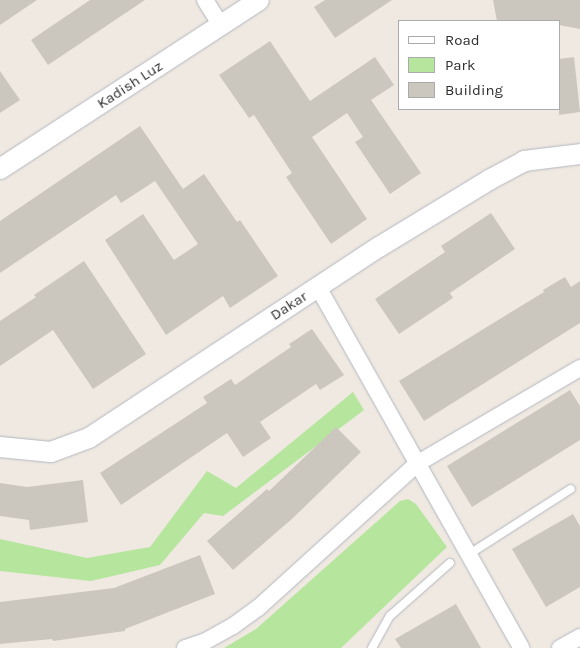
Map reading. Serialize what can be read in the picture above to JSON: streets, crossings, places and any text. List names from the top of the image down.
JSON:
{
  "streets": {
    "street": ["Kadish Luz", "Dakar"]
  },
  "legend": ["Road", "Park", "Building"]
}
